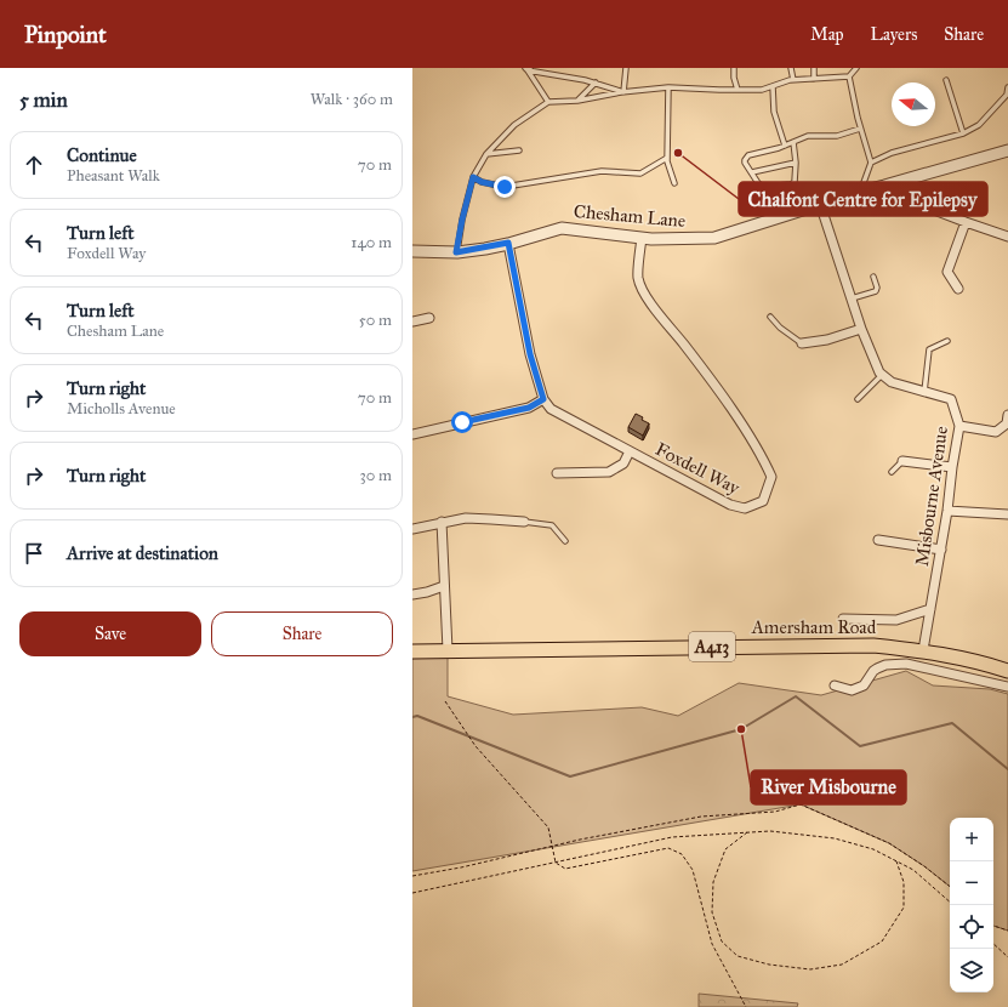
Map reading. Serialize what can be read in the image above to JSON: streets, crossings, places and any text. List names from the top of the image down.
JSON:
{
  "streets": {
    "highway": ["Amersham Road", "A413"],
    "street": ["Chesham Lane", "Foxdell Way", "Misbourne Avenue"]
  },
  "crossings": [
    ["Chesham Lane", "Foxdell Way"],
    ["Misbourne Avenue", "Amersham Road"]
  ],
  "places": ["Chalfont Centre for Epilepsy", "River Misbourne"],
  "north": "left",
  "page": {
    "header": "Pinpoint",
    "nav": ["Map", "Layers", "Share"],
    "heading": ["5 min", "Walk · 360 m"],
    "list": [
      ["Continue", "Pheasant Walk", "70 m"],
      ["Turn left", "Foxdell Way", "140 m"],
      ["Turn left", "Chesham Lane", "50 m"],
      ["Turn right", "Micholls Avenue", "70 m"],
      ["Turn right", "30 m"],
      "Arrive at destination"
    ],
    "buttons": ["Save", "Share"],
    "map_buttons": ["+", "−"]
  }
}
